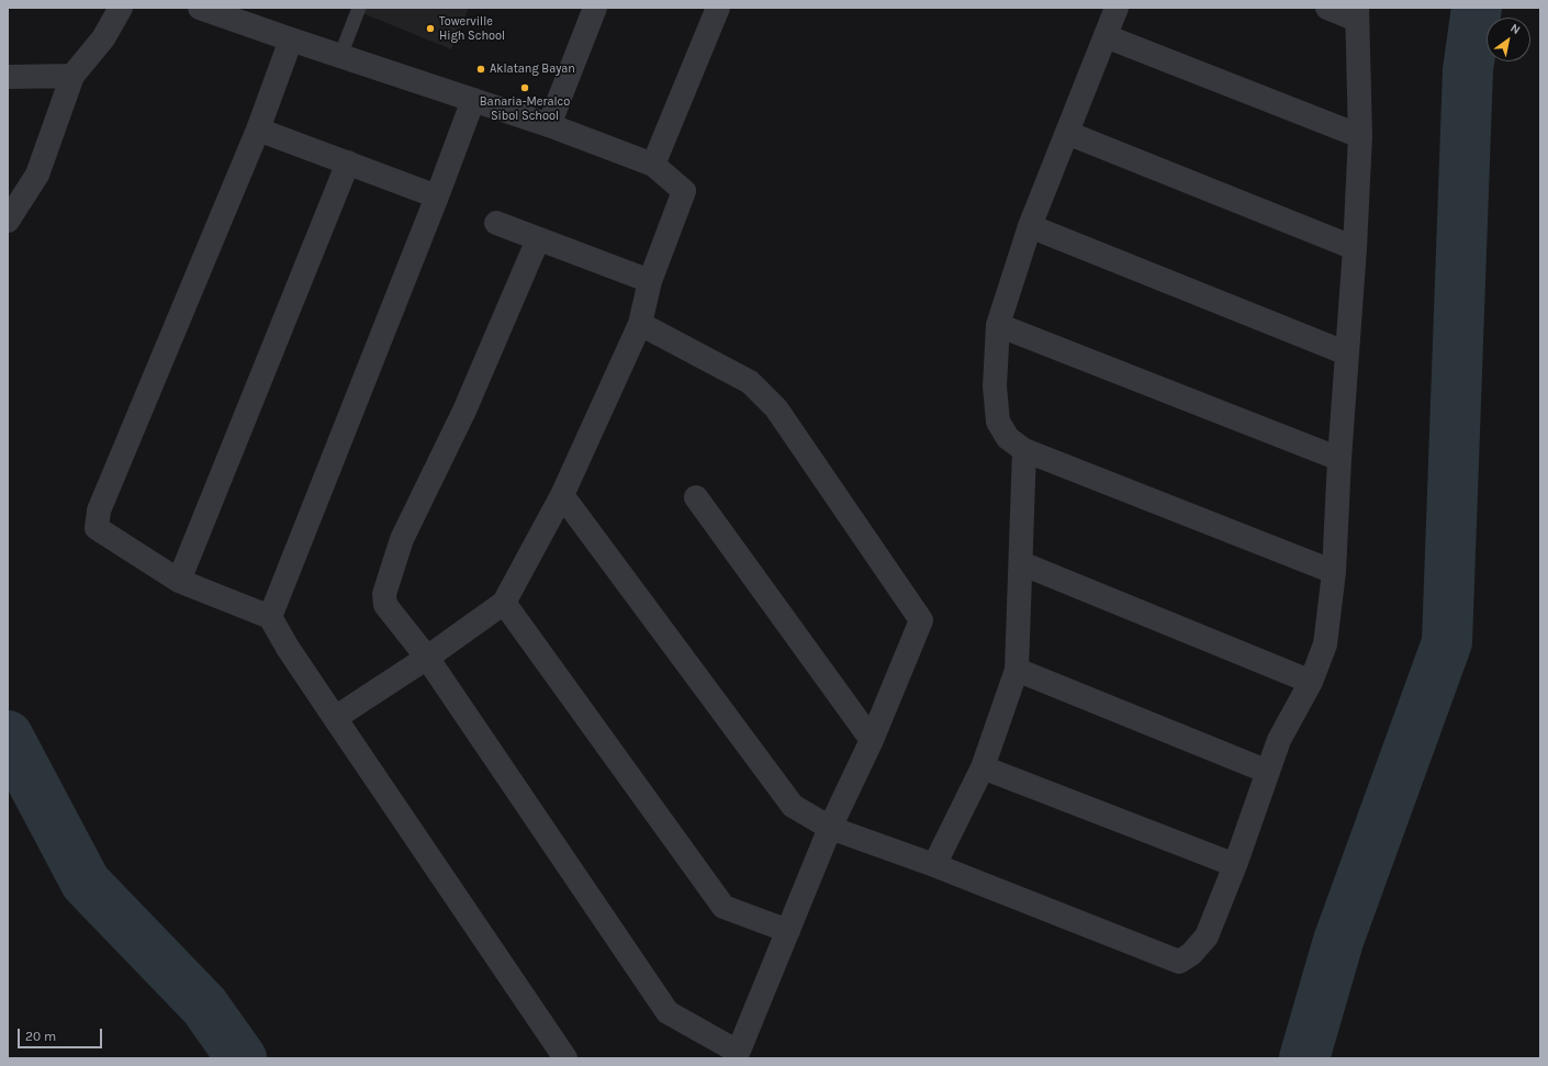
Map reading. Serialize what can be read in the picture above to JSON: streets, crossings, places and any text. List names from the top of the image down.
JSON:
{
  "places": ["Towerville High School", "Aklatang Bayan", "Banaria-Meralco Sibol School"],
  "scale_bar": "20 m",
  "north": "top right"
}
